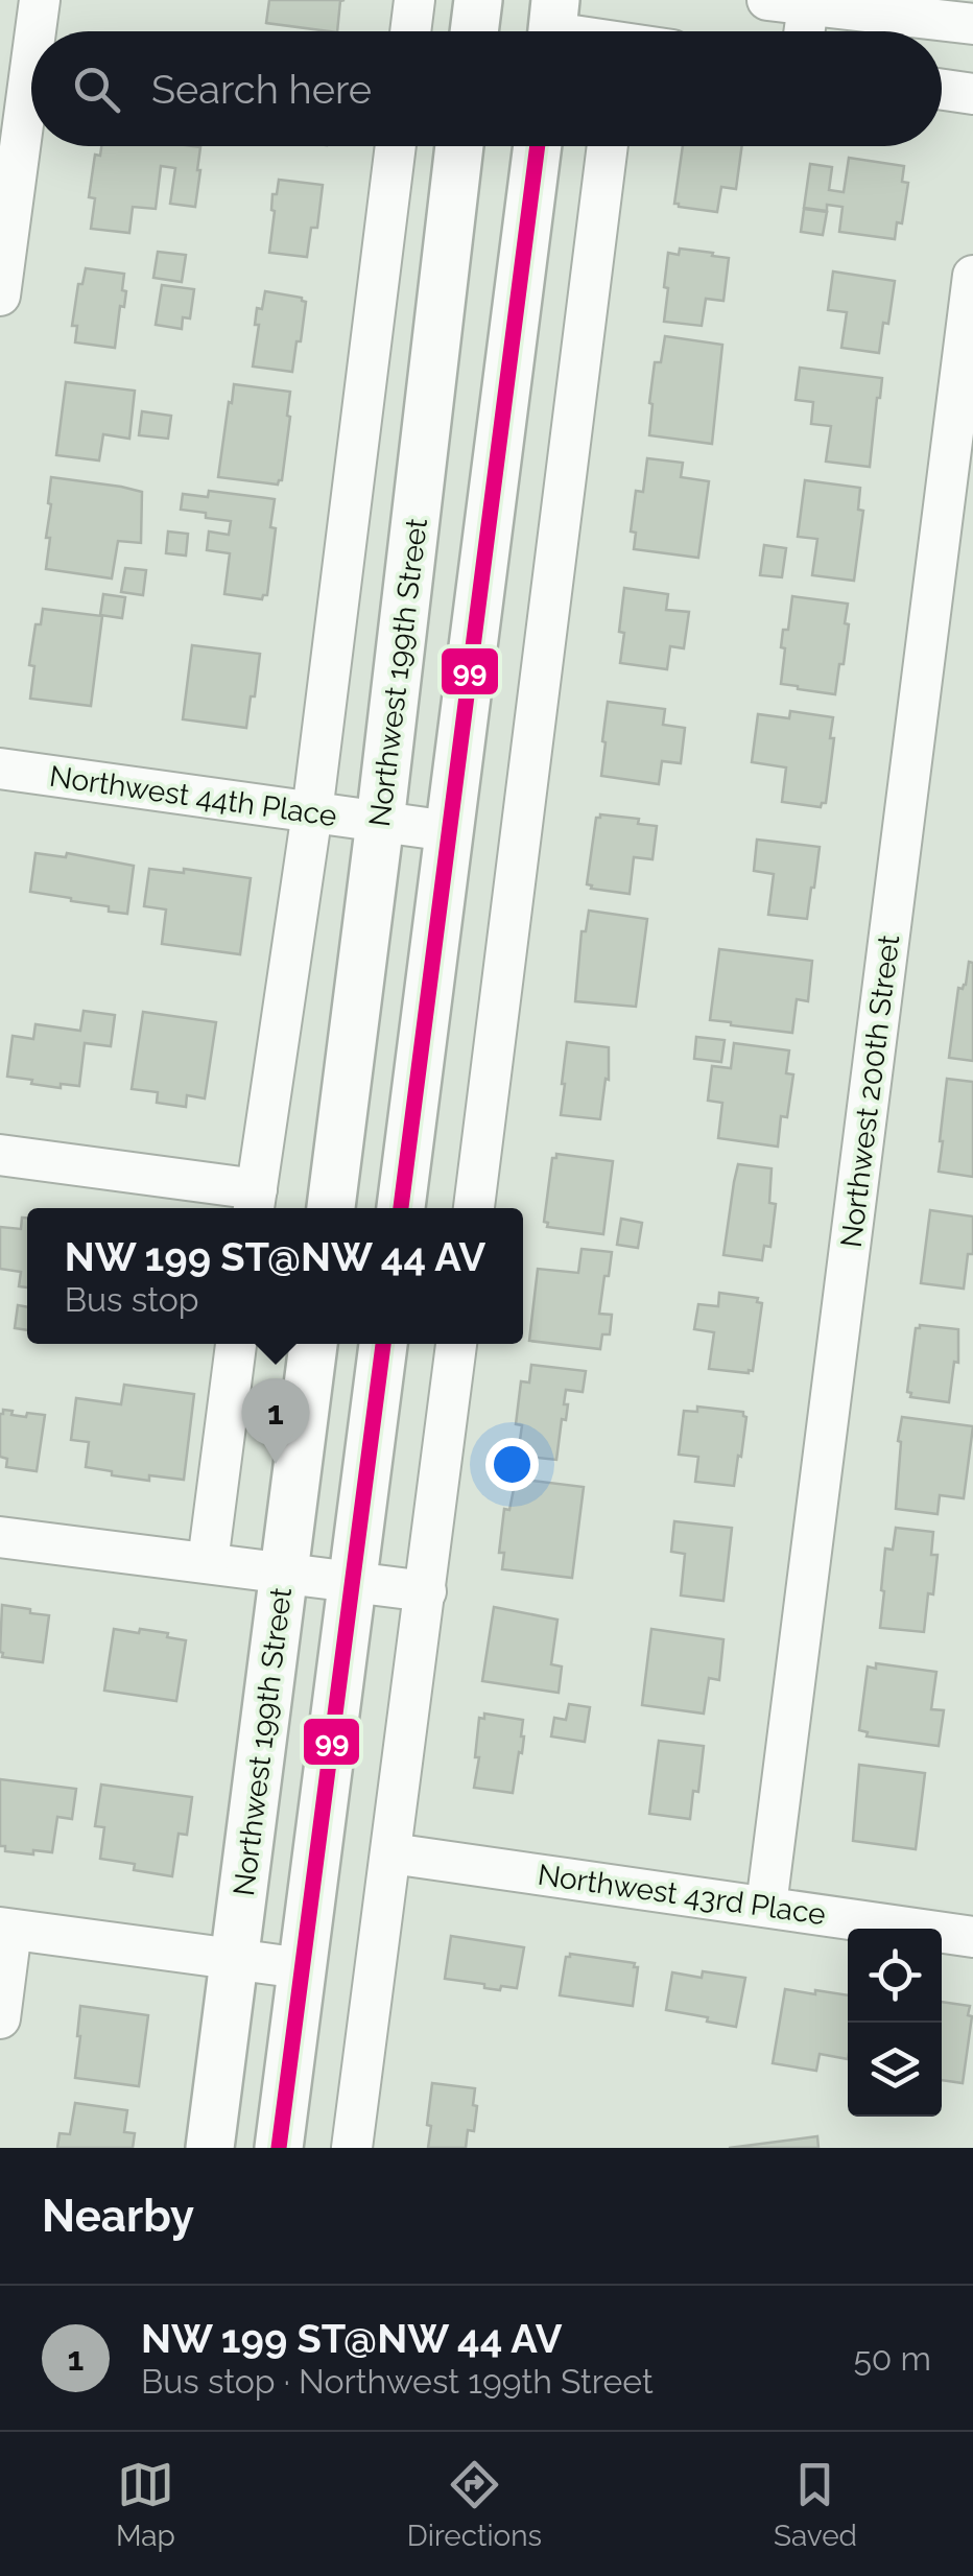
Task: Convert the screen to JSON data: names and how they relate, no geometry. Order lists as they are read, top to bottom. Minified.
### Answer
{"streets":{"main road":["Northwest 199th Street"],"street":["Northwest 44th Place","Northwest 200th Street","Northwest 43rd Place"]},"crossings":[["Northwest 199th Street","Northwest 44th Place"],["Northwest 200th Street","Northwest 43rd Place"]],"lines":["transit line 99"],"page":{"search":"Search here","popup":["NW 199 ST@NW 44 AV","Bus stop"],"pins":"1","heading":"Nearby","list":[{"mark":"1","name":"NW 199 ST@NW 44 AV","note":"Bus stop · Northwest 199th Street","value":"50 m"}],"nav":["Map","Directions","Saved"]}}
